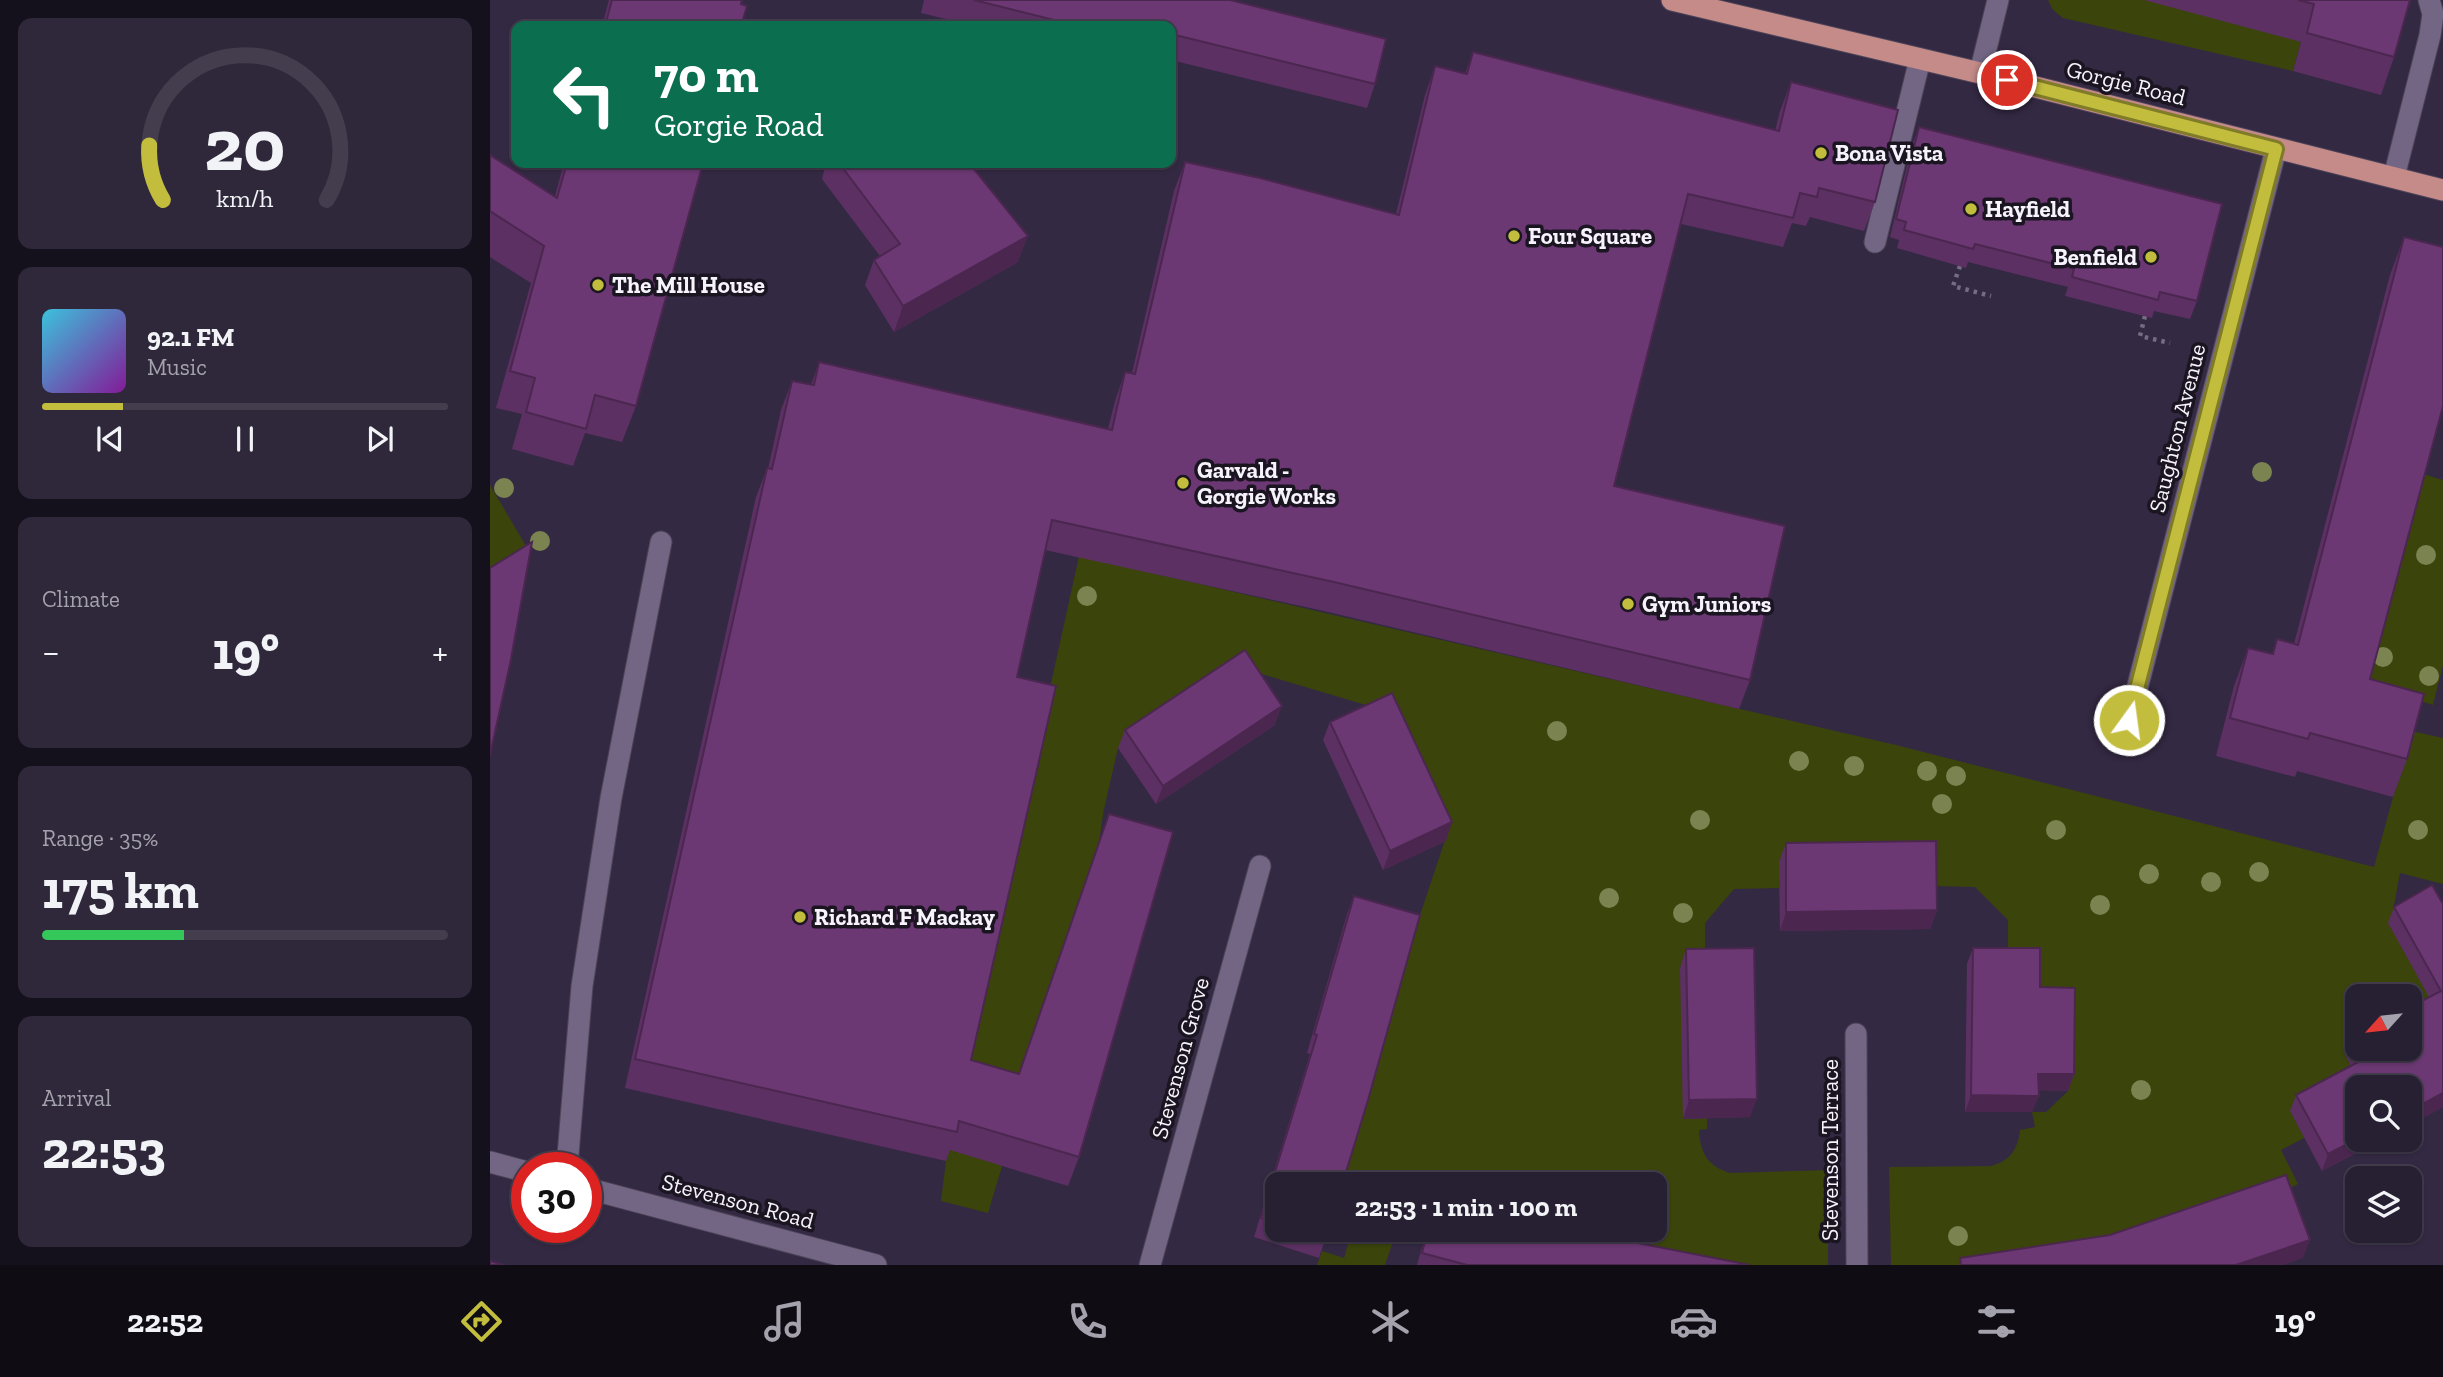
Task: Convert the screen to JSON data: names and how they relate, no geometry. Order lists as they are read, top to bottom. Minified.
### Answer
{"streets":{"main road":["Gorgie Road"],"street":["Saughton Avenue","Stevenson Grove","Stevenson Terrace","Stevenson Road"]},"crossings":[["Gorgie Road","Saughton Avenue"]],"places":["Bona Vista","Hayfield","Four Square","Benfield","The Mill House","Garvald - Gorgie Works","Gym Juniors","Richard F Mackay"],"north":"bottom left","page":{"turn":["70 m","Gorgie Road"],"song":["92.1 FM","Music"],"tile":["Climate",["Range · 35%","175 km"],["Arrival","22:53"]],"heat":["−","19°","+"],"limit":"30","trip":"22:53 · 1 min · 100 m","tabs":["22:52","19°"],"gauge":["20","km/h"]}}
